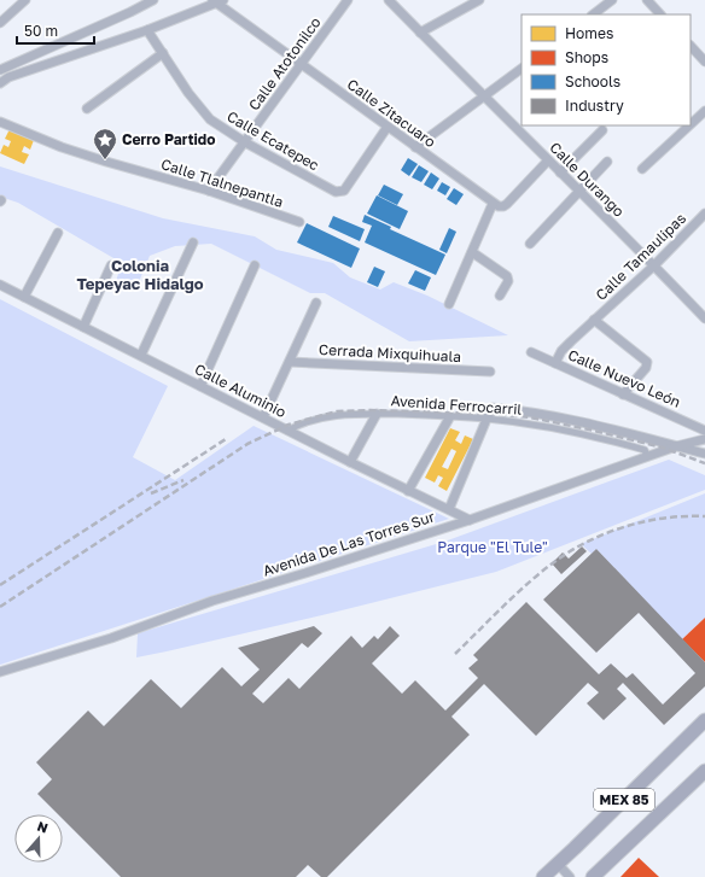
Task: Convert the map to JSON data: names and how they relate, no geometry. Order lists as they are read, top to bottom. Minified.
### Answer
{"streets":{"main road":["MEX 85"],"street":["Calle Atotonilco","Calle Zitacuaro","Calle Ecatepec","Calle Durango","Calle Tlalnepantla","Calle Tamaulipas","Cerrada Mixquihuala","Calle Nuevo León","Calle Aluminio","Avenida Ferrocarril","Avenida De Las Torres Sur"]},"crossings":[["Calle Atotonilco","Calle Zitacuaro"],["Calle Atotonilco","Calle Ecatepec"],["Calle Atotonilco","Calle Tlalnepantla"],["Calle Zitacuaro","Calle Ecatepec"],["Calle Durango","Calle Tamaulipas"],["Calle Tamaulipas","Calle Nuevo León"],["Calle Aluminio","Avenida Ferrocarril"],["Calle Aluminio","Avenida De Las Torres Sur"],["Avenida Ferrocarril","Avenida De Las Torres Sur"]],"districts":["Colonia Tepeyac Hidalgo"],"parks":["Parque \"El Tule\""],"places":{"place":["Cerro Partido"]},"legend":["Homes","Shops","Schools","Industry"],"scale_bar":"50 m","north":"top"}
